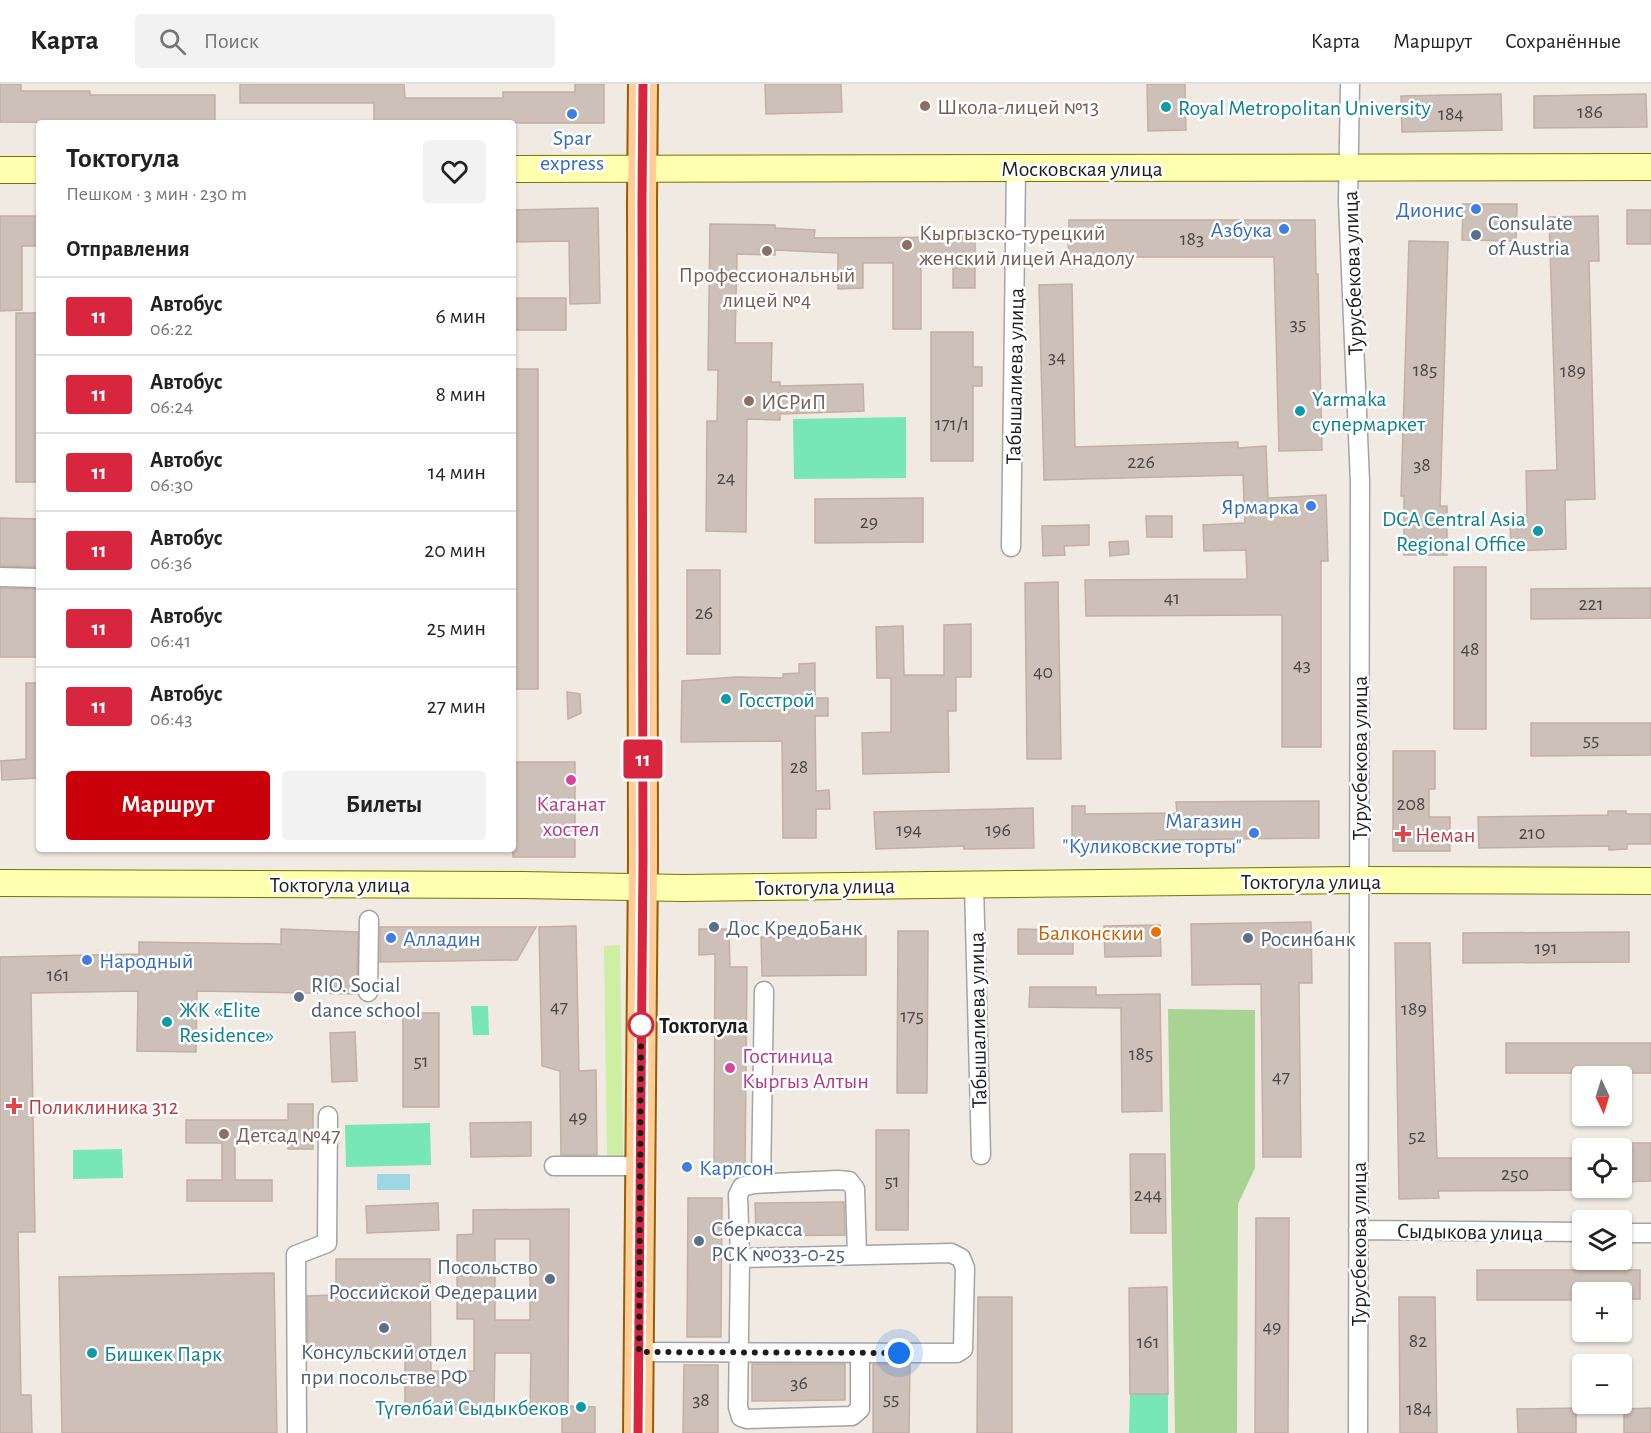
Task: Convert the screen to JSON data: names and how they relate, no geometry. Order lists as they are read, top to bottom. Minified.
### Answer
{"streets":{"main road":["Московская улица","Токтогула улица"],"street":["Турусбекова улица","Табышалиева улица","Сыдыкова улица"]},"crossings":[["Московская улица","Турусбекова улица"],["Московская улица","Табышалиева улица"],["Турусбекова улица","Токтогула улица"],["Турусбекова улица","Сыдыкова улица"],["Табышалиева улица","Токтогула улица"]],"places":{"other":["Школа-лицей №13","Royal Metropolitan University","Spar express","Дионис","Азбука","Consulate of Austria","Кыргызско-турецкий женский лицей Анадолу","Профессиональный лицей №4","ИСРиП","Yarmaka супермаркет","Ярмарка","DCA Central Asia Regional Office","Госстрой","Каганат хостел","Магазин \"Куликовские торты\"","Дос КредоБанк","Балконскии","Алладин","Росинбанк","Народный","RIO. Social dance school","ЖК «Elite Residence»","Токтогула","Гостиница Кыргыз Алтын","Детсад №47","Карлсон","Сберкасса РСК №033-0-25","Посольство Российской Федерации","Консульский отдел при посольстве РФ","Бишкек Парк","Түгөлбай Сыдыкбеков"],"health":["Неман","Поликлиника 312"]},"lines":["bus line 11"],"house_numbers":["186","184","183","35","34","185","189","171/1","226","38","24","29","41","221","26","48","43","40","55","28","208","194","196","210","191","161","47","189","175","185","51","47","49","52","250","51","244","49","82","161","36","55","38","184"],"north":"bottom","page":{"header":"Карта","search":"Поиск","nav":["Карта","Маршрут","Сохранённые"],"on_map":"11","heading":[["Токтогула","Пешком · 3 мин · 230 m"],"Отправления"],"list":[{"mark":"11","name":"Автобус","note":"06:22","value":"6 мин"},{"mark":"11","name":"Автобус","note":"06:24","value":"8 мин"},{"mark":"11","name":"Автобус","note":"06:30","value":"14 мин"},{"mark":"11","name":"Автобус","note":"06:36","value":"20 мин"},{"mark":"11","name":"Автобус","note":"06:41","value":"25 мин"},{"mark":"11","name":"Автобус","note":"06:43","value":"27 мин"}],"buttons":["Маршрут","Билеты"],"map_buttons":["+","−"]}}
